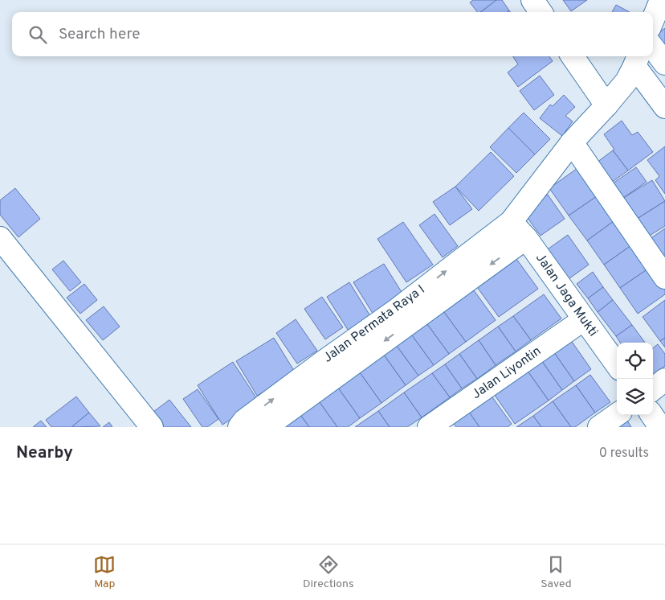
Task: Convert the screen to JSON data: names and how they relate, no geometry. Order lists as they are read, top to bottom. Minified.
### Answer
{"streets":{"street":["Jalan Jaga Mukti","Jalan Permata Raya I","Jalan Liyontin"]},"crossings":[["Jalan Jaga Mukti","Jalan Permata Raya I"],["Jalan Jaga Mukti","Jalan Liyontin"]],"page":{"search":"Search here","heading":["Nearby","0 results"],"nav":["Map","Directions","Saved"]}}
